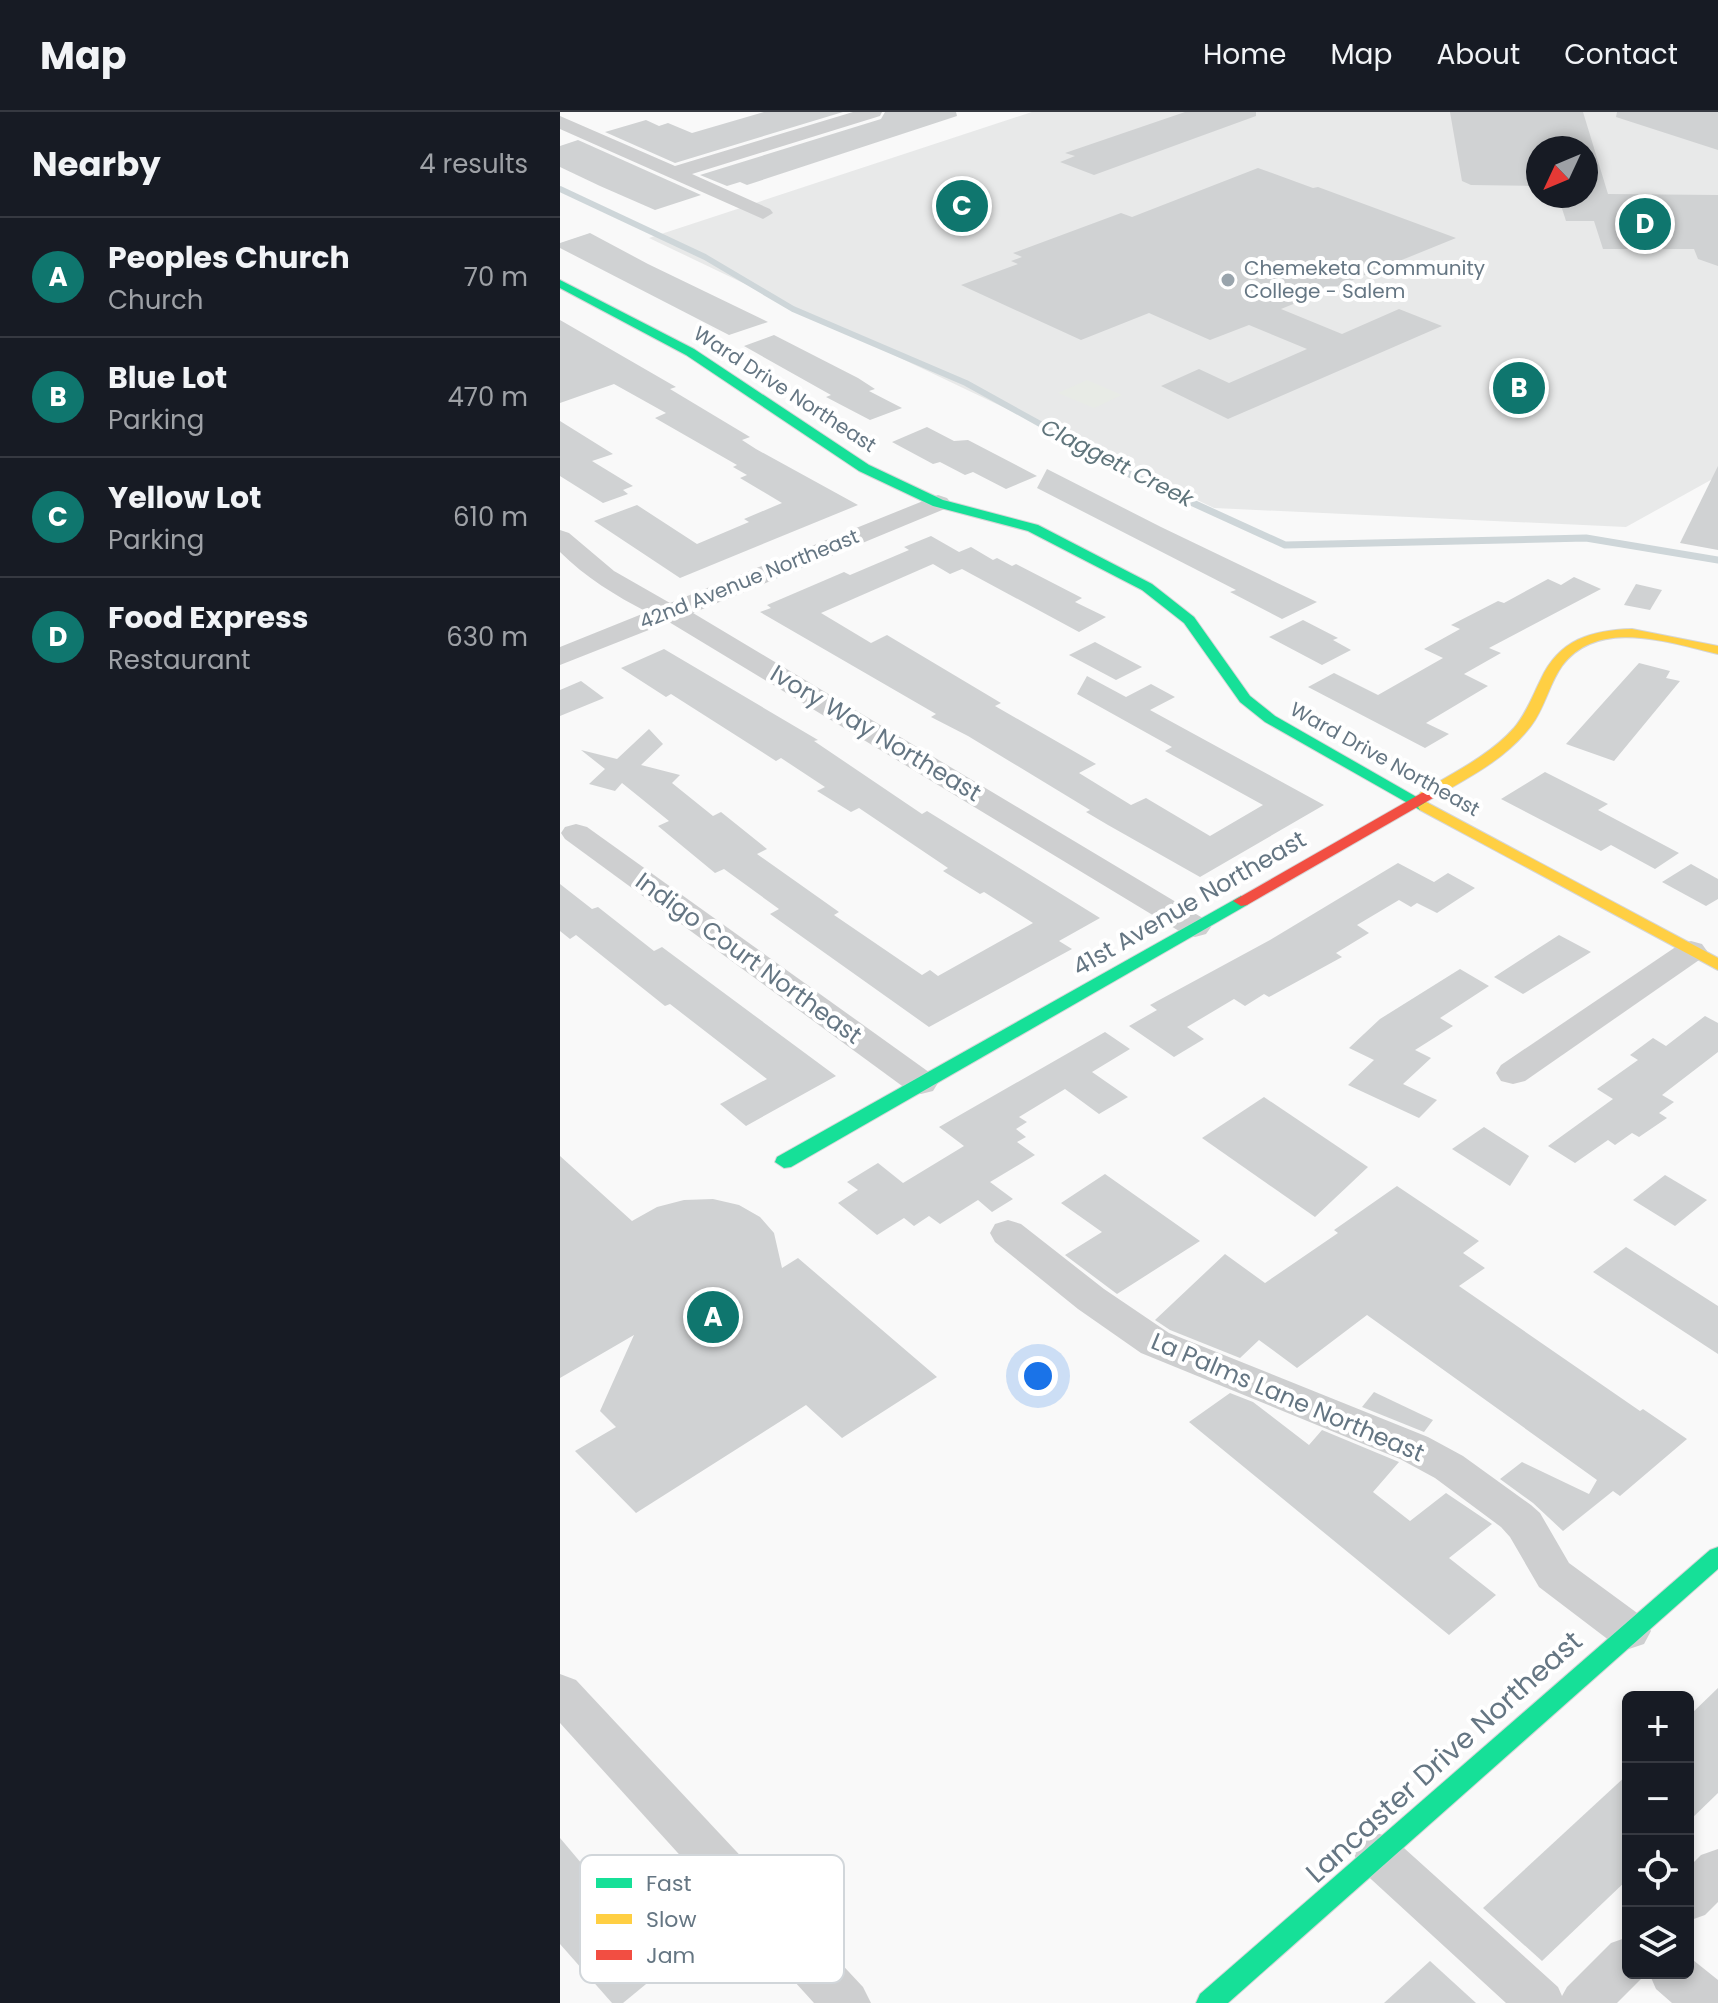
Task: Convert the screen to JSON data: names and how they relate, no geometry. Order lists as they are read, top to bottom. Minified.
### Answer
{"streets":{"street":["Ward Drive Northeast","42nd Avenue Northeast","Ivory Way Northeast","41st Avenue Northeast","Indigo Court Northeast","La Palms Lane Northeast","Lancaster Drive Northeast"]},"crossings":[["Ward Drive Northeast","42nd Avenue Northeast"],["Ward Drive Northeast","41st Avenue Northeast"],["42nd Avenue Northeast","Ivory Way Northeast"],["Ivory Way Northeast","41st Avenue Northeast"],["41st Avenue Northeast","Indigo Court Northeast"],["La Palms Lane Northeast","Lancaster Drive Northeast"]],"water":["Claggett Creek"],"places":["Chemeketa Community College - Salem"],"legend":["Fast","Slow","Jam"],"north":"bottom left","page":{"header":"Map","nav":["Home","Map","About","Contact"],"heading":["Nearby","4 results"],"pins":["C","D","B","A"],"list":[{"mark":"A","name":"Peoples Church","note":"Church","value":"70 m"},{"mark":"B","name":"Blue Lot","note":"Parking","value":"470 m"},{"mark":"C","name":"Yellow Lot","note":"Parking","value":"610 m"},{"mark":"D","name":"Food Express","note":"Restaurant","value":"630 m"}],"map_buttons":["+","−"]}}
